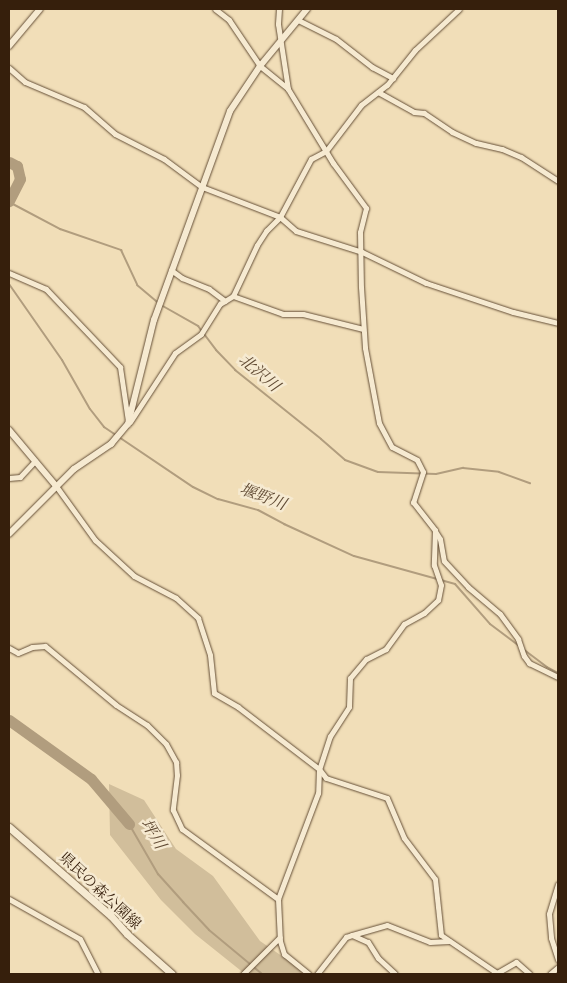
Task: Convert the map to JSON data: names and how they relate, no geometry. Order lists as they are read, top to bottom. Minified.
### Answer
{"streets":{"main road":["県民の森公園線"]},"water":["北沢川","堰野川","坪川"]}
